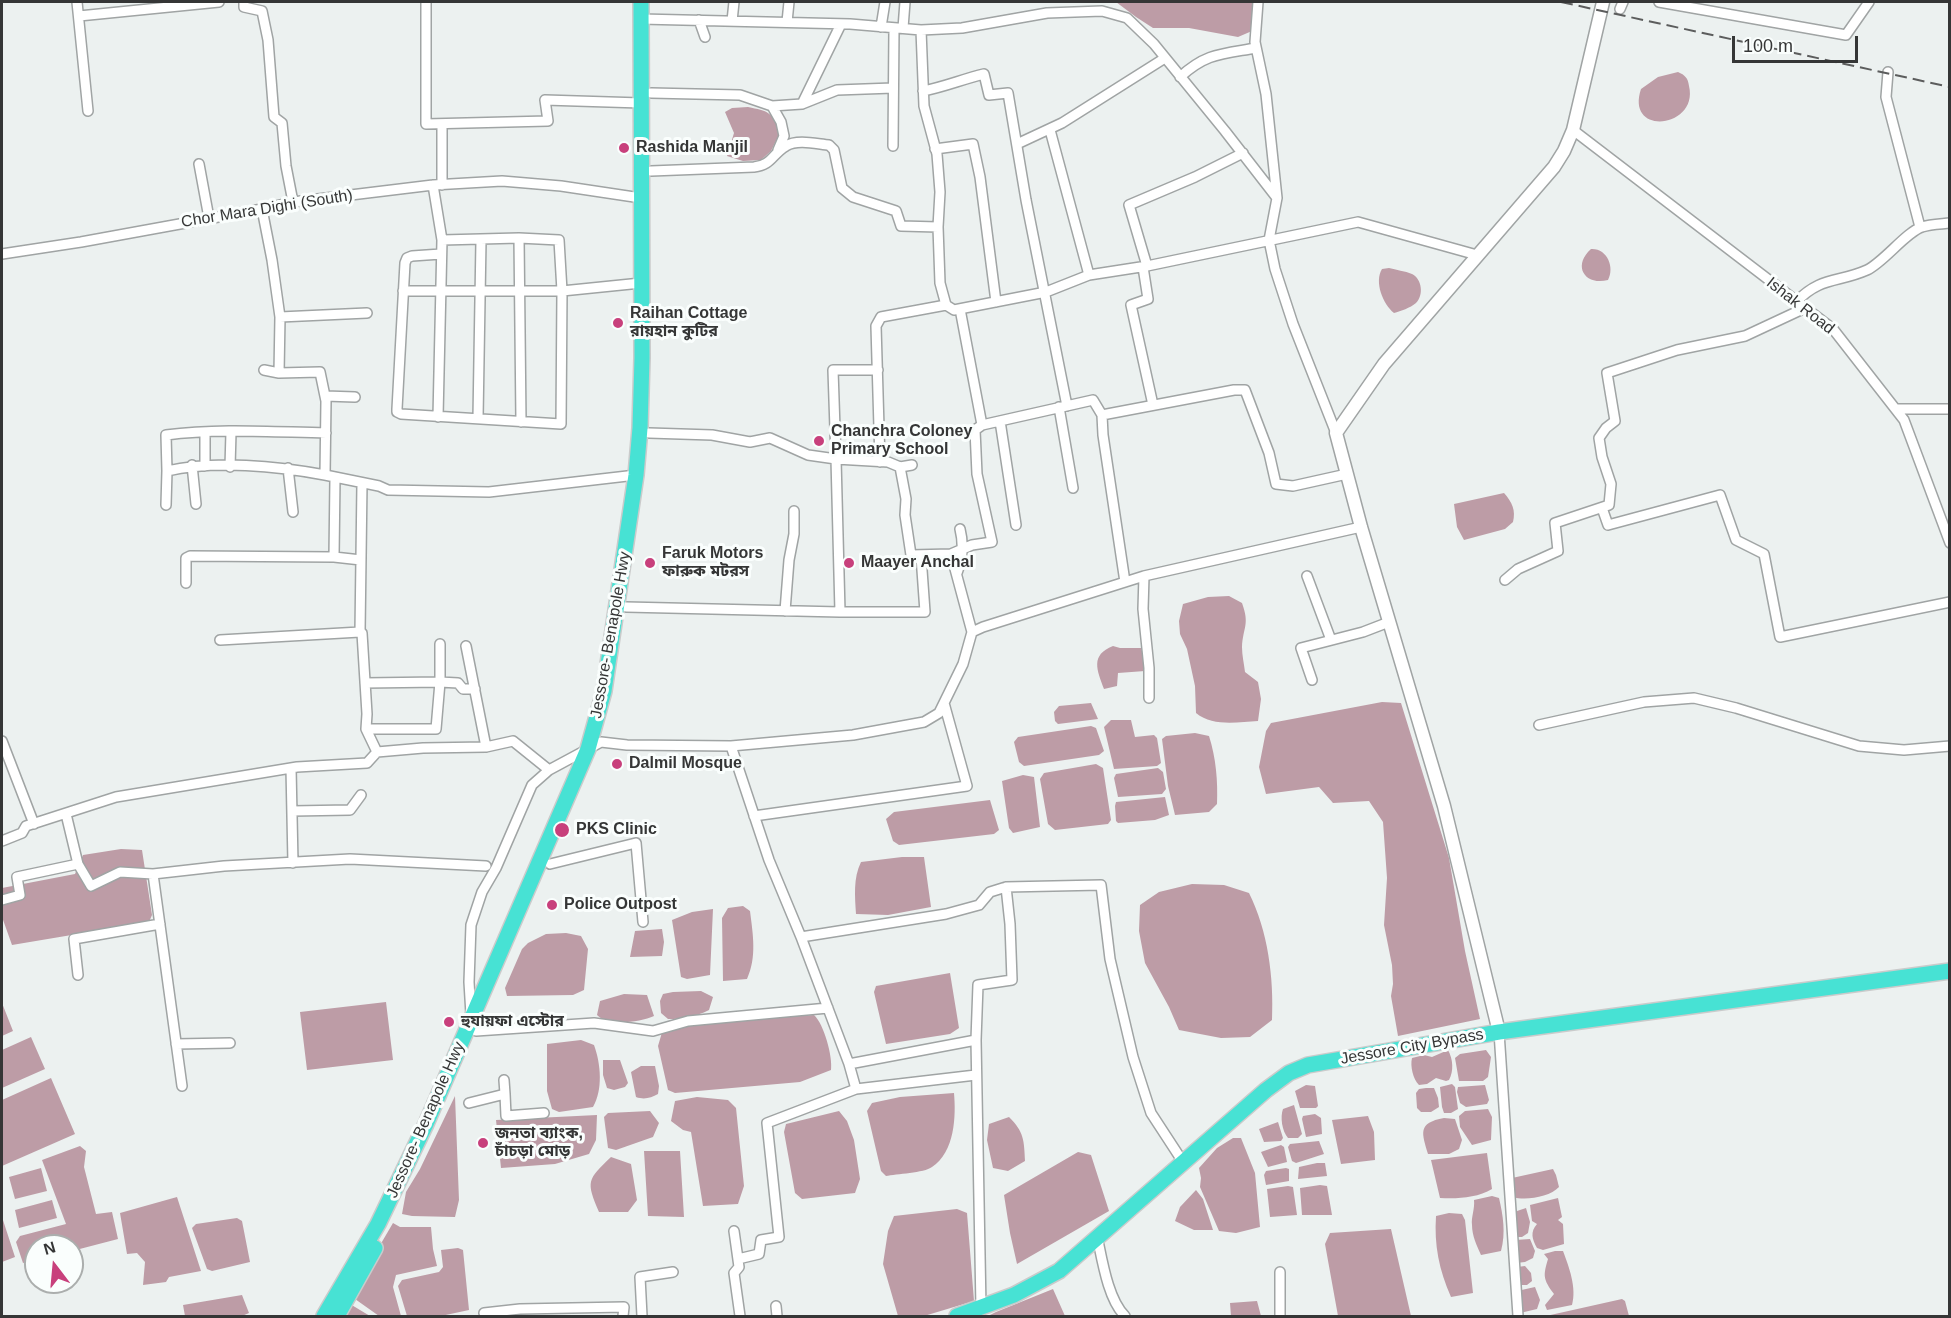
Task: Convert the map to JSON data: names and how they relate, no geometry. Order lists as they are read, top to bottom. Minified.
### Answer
{"streets":{"highway":["Jessore- Benapole Hwy","Jessore City Bypass"],"street":["Chor Mara Dighi (South)","Ishak Road"]},"crossings":[["Chor Mara Dighi (South)","Jessore- Benapole Hwy"]],"places":["Rashida Manjil","Raihan Cottage রায়হান কুটির","Chanchra Coloney Primary School","Faruk Motors ফারুক মটরস","Maayer Anchal","Dalmil Mosque","PKS Clinic","Police Outpost","হুযায়ফা এস্টোর","জনতা ব্যাংক, চাঁচড়া মোড়"],"scale_bar":"100 m","north":"top"}
